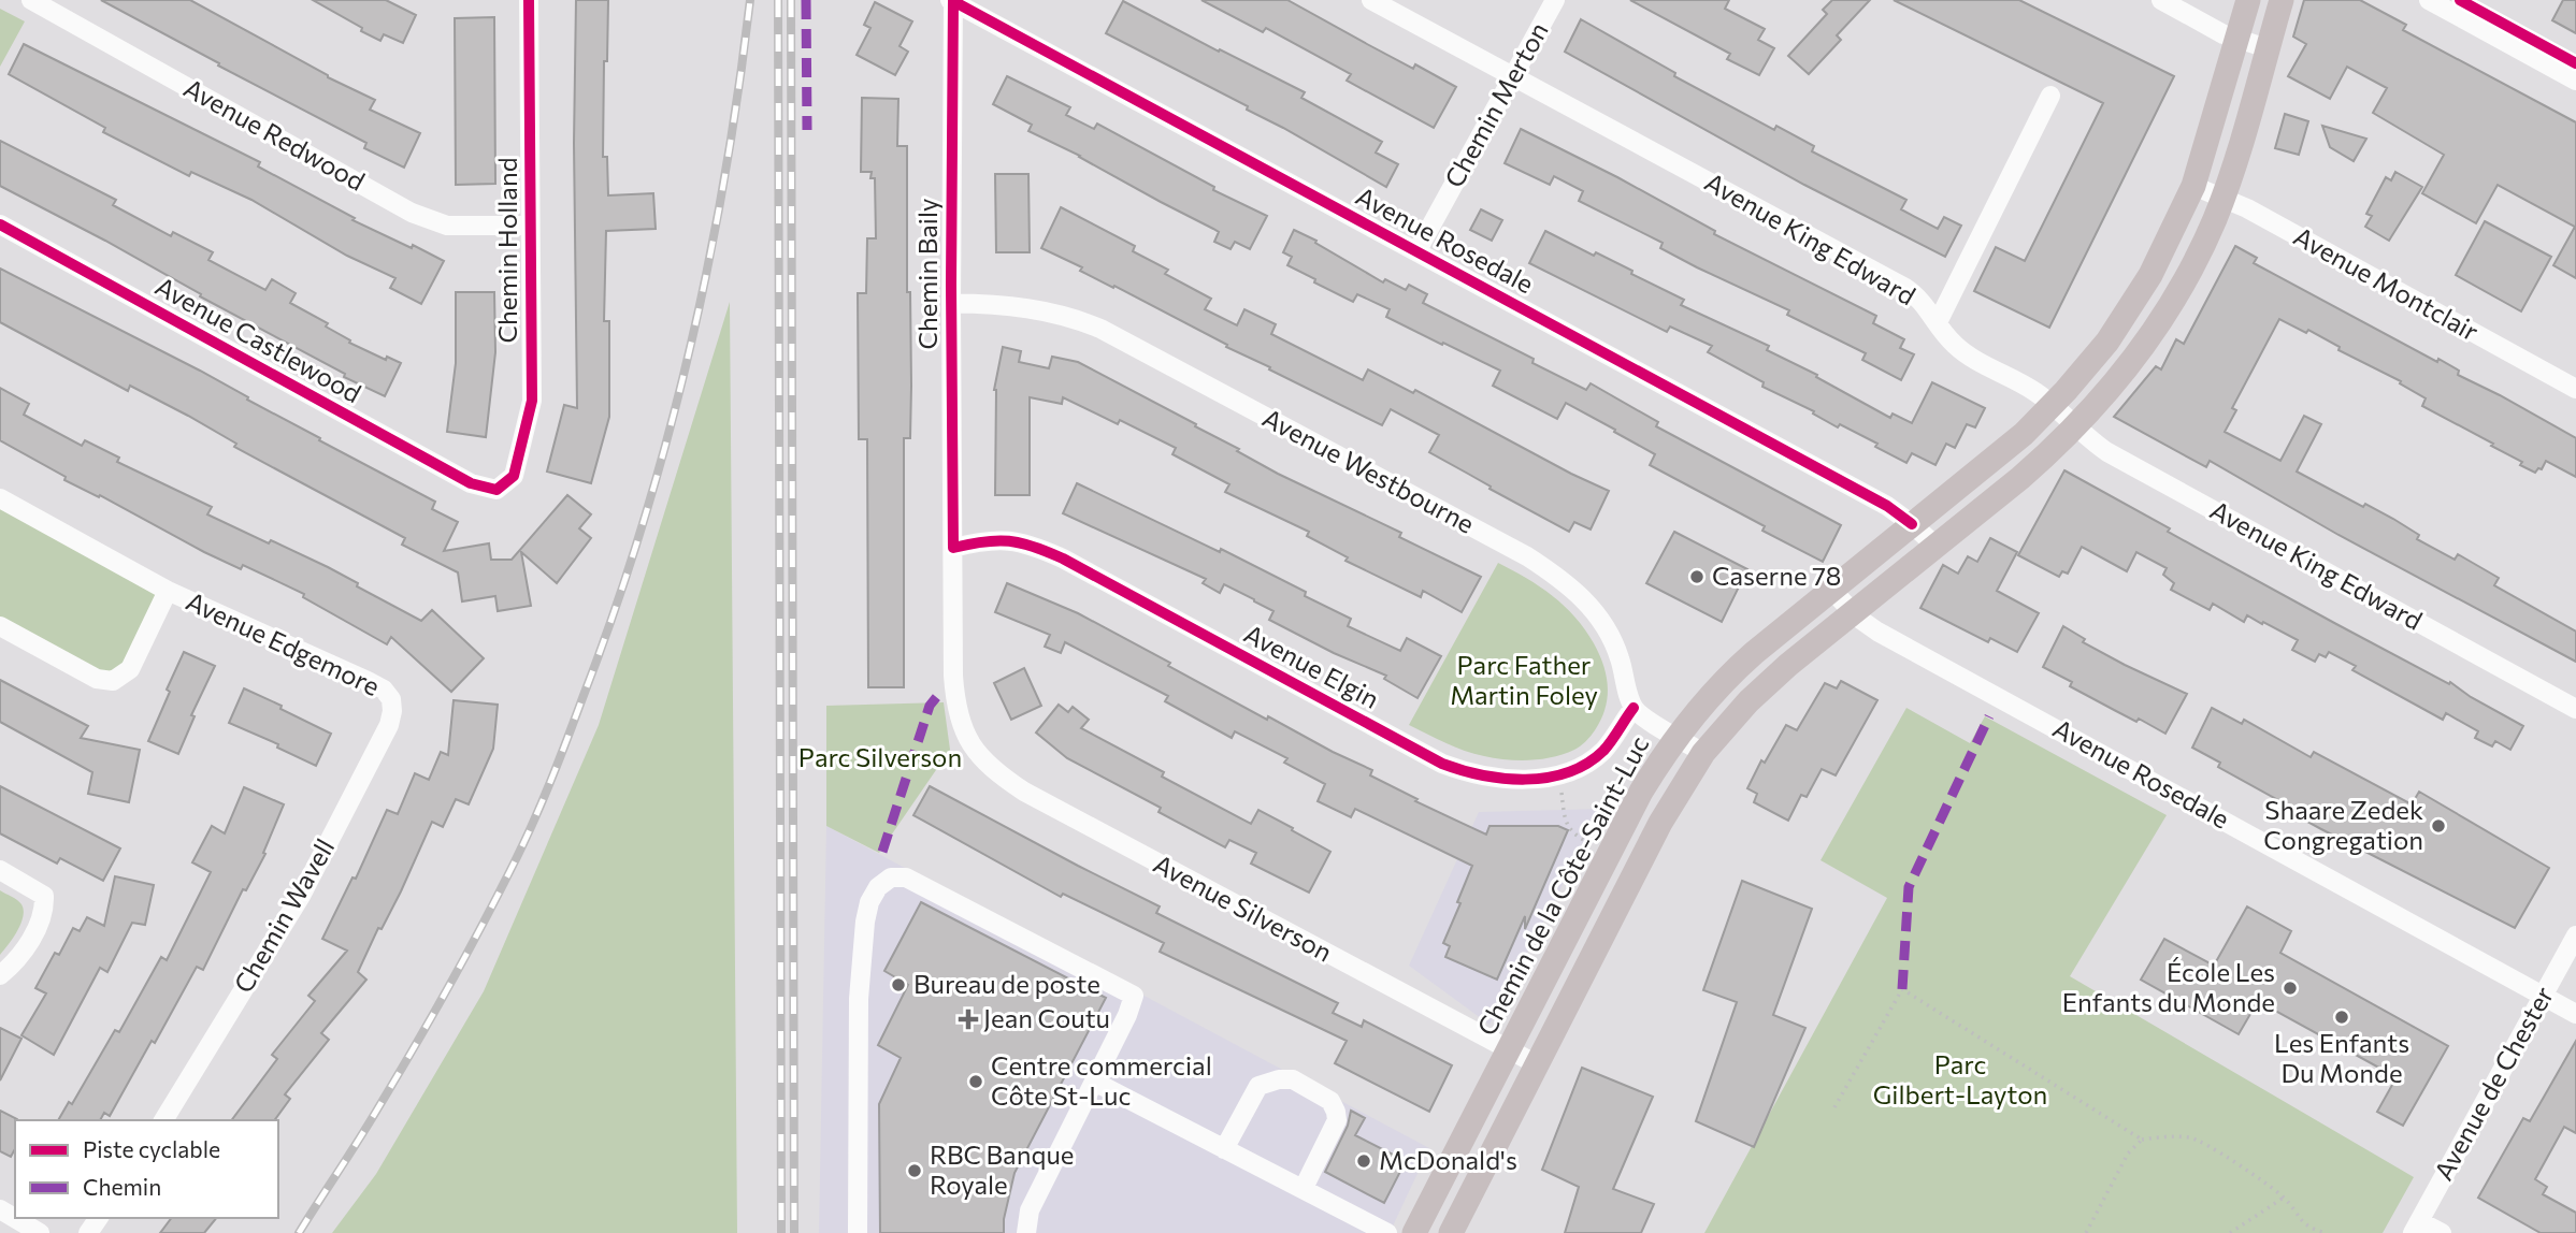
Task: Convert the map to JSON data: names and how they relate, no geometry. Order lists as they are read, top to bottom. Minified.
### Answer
{"streets":{"main road":["Chemin de la Côte-Saint-Luc"],"street":["Chemin Merton","Avenue Redwood","Avenue King Edward","Avenue Rosedale","Chemin Holland","Chemin Baily","Avenue Montclair","Avenue Castlewood","Avenue Westbourne","Avenue Edgemore","Avenue Elgin","Avenue Silverson","Chemin Wavell","Avenue de Chester"]},"crossings":[["Chemin Merton","Avenue King Edward"],["Chemin Merton","Avenue Rosedale"],["Avenue Redwood","Chemin Holland"],["Avenue King Edward","Chemin de la Côte-Saint-Luc"],["Avenue Rosedale","Chemin Baily"],["Avenue Rosedale","Chemin de la Côte-Saint-Luc"],["Avenue Rosedale","Avenue de Chester"],["Chemin Holland","Avenue Castlewood"],["Chemin Baily","Avenue Westbourne"],["Chemin Baily","Avenue Elgin"],["Chemin Baily","Avenue Silverson"],["Avenue Montclair","Chemin de la Côte-Saint-Luc"],["Avenue Westbourne","Avenue Elgin"],["Avenue Edgemore","Chemin Wavell"],["Chemin de la Côte-Saint-Luc","Avenue Silverson"]],"parks":["Parc Father Martin Foley","Parc Silverson","Parc Gilbert-Layton"],"places":{"other":["Caserne 78","Shaare Zedek Congregation","Bureau de poste","École Les Enfants du Monde","Les Enfants Du Monde","Centre commercial Côte St-Luc","McDonald's","RBC Banque Royale"],"health":["Jean Coutu"]},"legend":["Piste cyclable","Chemin"]}
